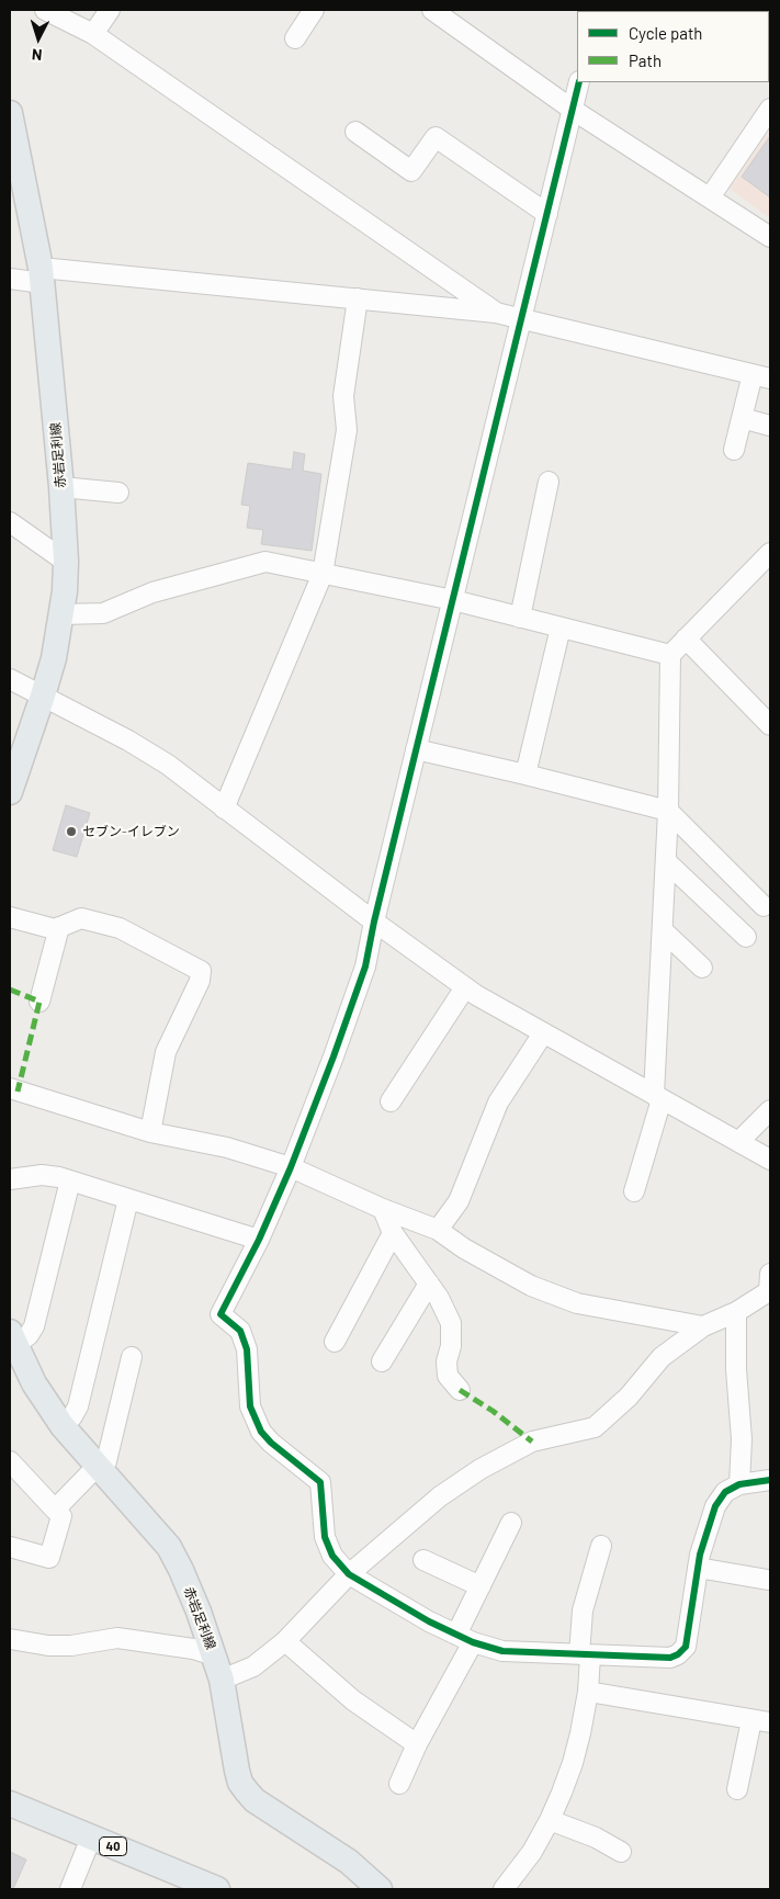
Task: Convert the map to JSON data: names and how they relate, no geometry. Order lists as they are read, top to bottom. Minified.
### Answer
{"streets":{"main road":["赤岩足利線","40"]},"places":["セブン-イレブン"],"legend":["Cycle path","Path"],"north":"bottom"}
